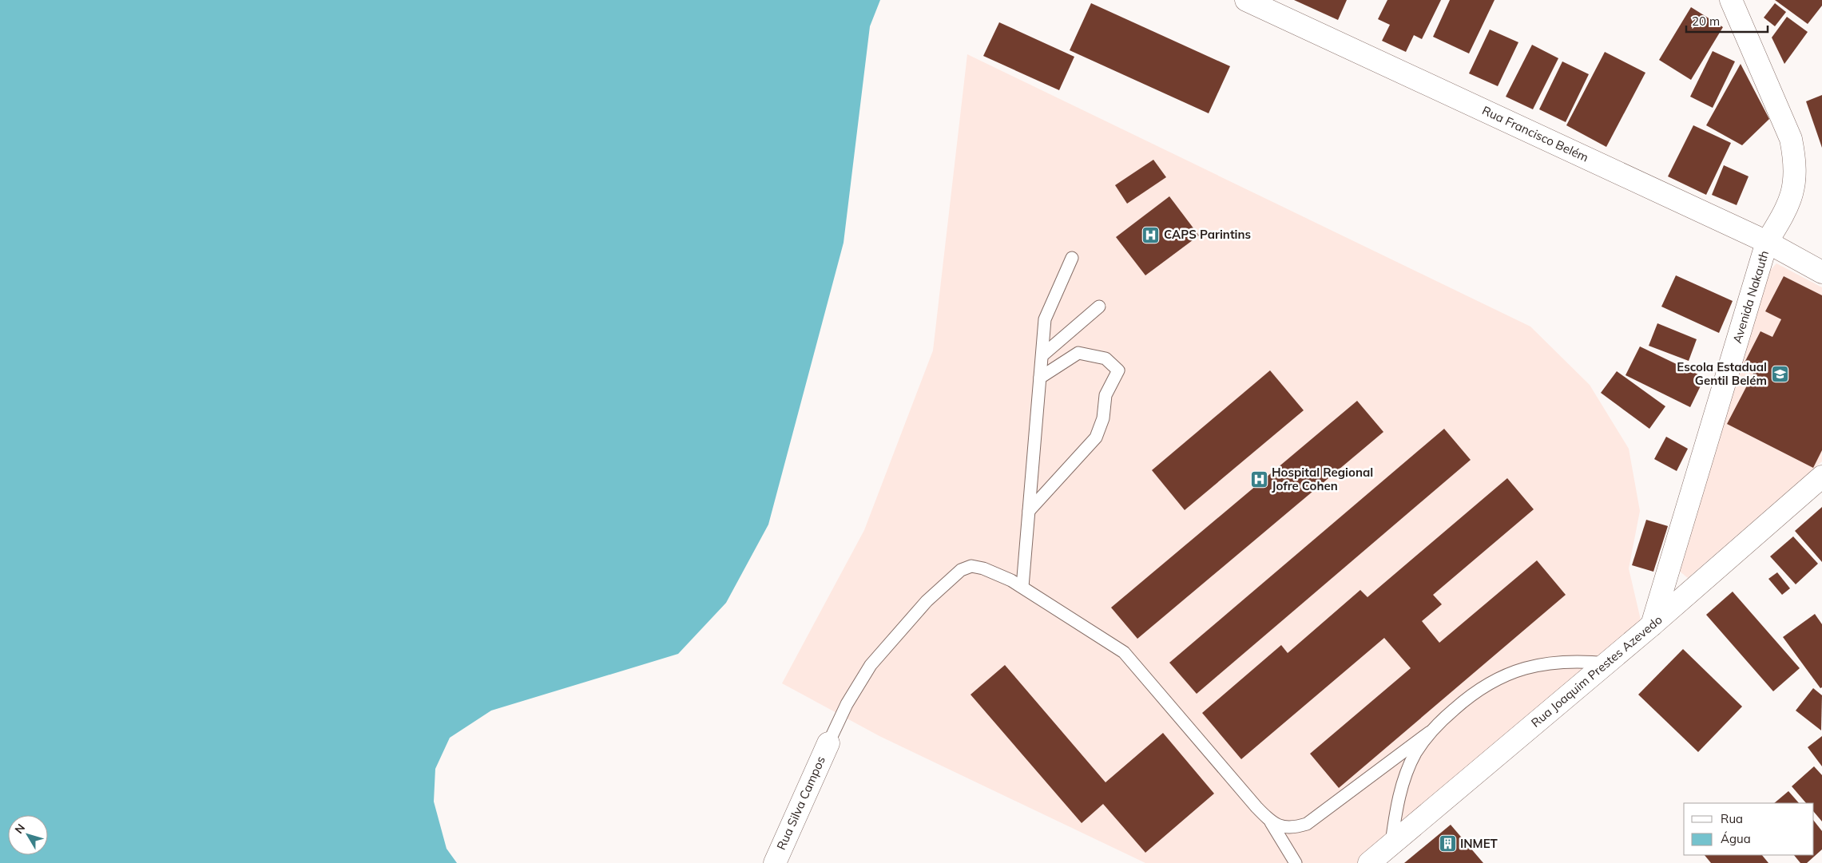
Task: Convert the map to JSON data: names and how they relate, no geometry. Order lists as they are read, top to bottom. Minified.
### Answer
{"streets":{"street":["Rua Francisco Belém","Avenida Nakauth","Rua Joaquim Prestes Azevedo","Rua Silva Campos"]},"crossings":[["Rua Francisco Belém","Avenida Nakauth"],["Avenida Nakauth","Rua Joaquim Prestes Azevedo"]],"places":{"hospital":["CAPS Parintins","Hospital Regional Jofre Cohen"],"school or university":["Escola Estadual Gentil Belém"],"building":["INMET"]},"legend":["Rua","Água"],"scale_bar":"20 m","north":"top left"}
